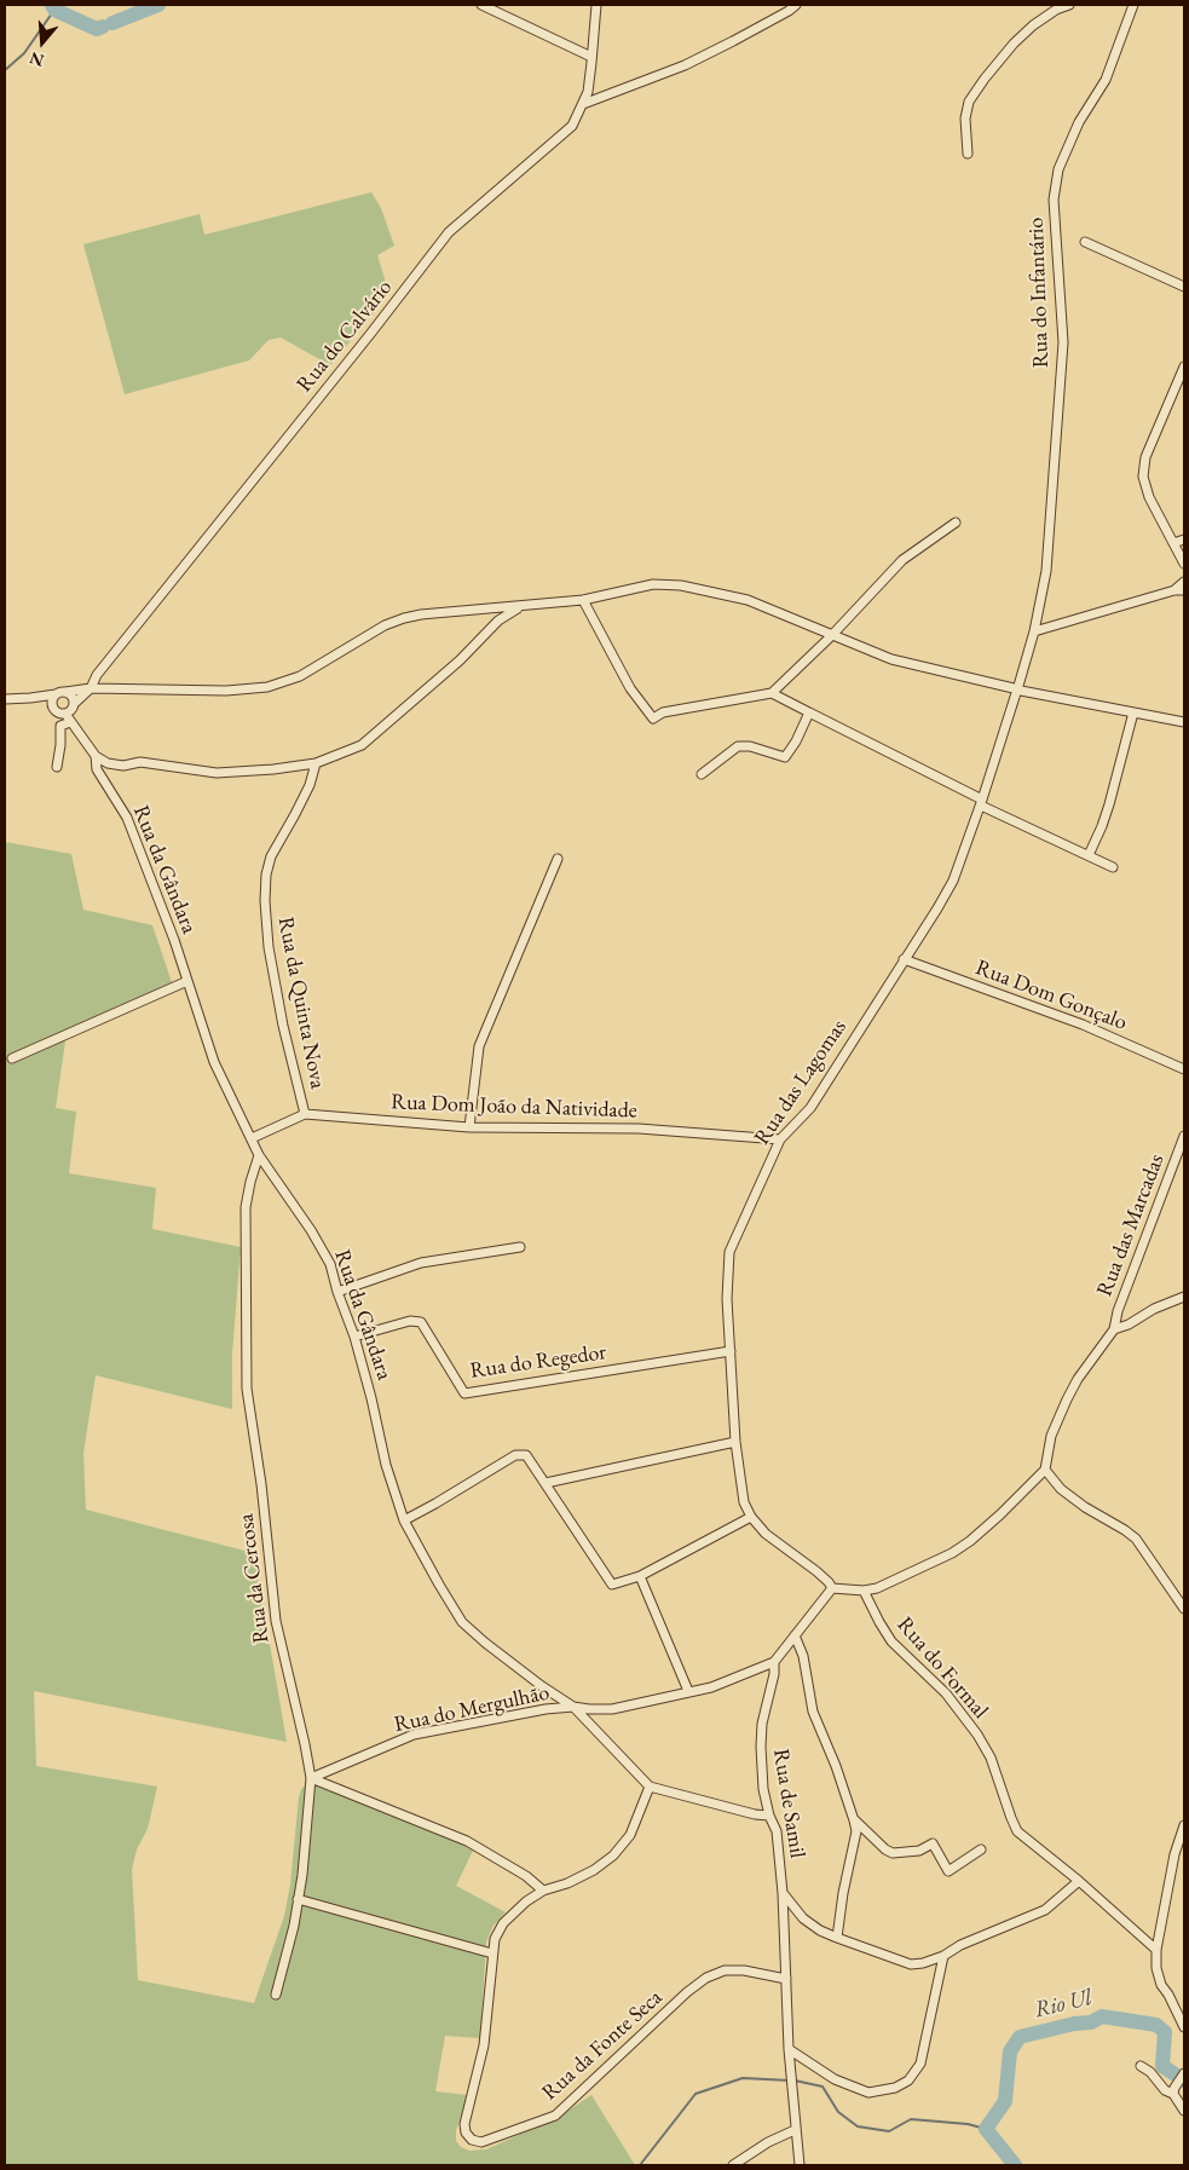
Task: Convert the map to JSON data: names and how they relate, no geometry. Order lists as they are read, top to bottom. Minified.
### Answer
{"streets":{"street":["Rua do Infantário","Rua do Calvário","Rua da Gândara","Rua Dom Gonçalo","Rua da Quinta Nova","Rua das Lagomas","Rua Dom João da Natividade","Rua das Marcadas","Rua do Regedor","Rua da Cercosa","Rua do Formal","Rua do Mergulhão","Rua de Samil","Rua da Fonte Seca"]},"crossings":[["Rua do Infantário","Rua das Lagomas"],["Rua do Calvário","Rua da Gândara"],["Rua da Gândara","Rua Dom João da Natividade"],["Rua da Gândara","Rua do Regedor"],["Rua da Gândara","Rua da Cercosa"],["Rua da Gândara","Rua do Mergulhão"],["Rua da Gândara","Rua de Samil"],["Rua Dom Gonçalo","Rua das Lagomas"],["Rua da Quinta Nova","Rua Dom João da Natividade"],["Rua das Lagomas","Rua Dom João da Natividade"],["Rua das Lagomas","Rua do Regedor"],["Rua das Lagomas","Rua de Samil"],["Rua da Cercosa","Rua do Mergulhão"],["Rua de Samil","Rua da Fonte Seca"]],"water":["Rio Ul"],"north":"bottom"}
